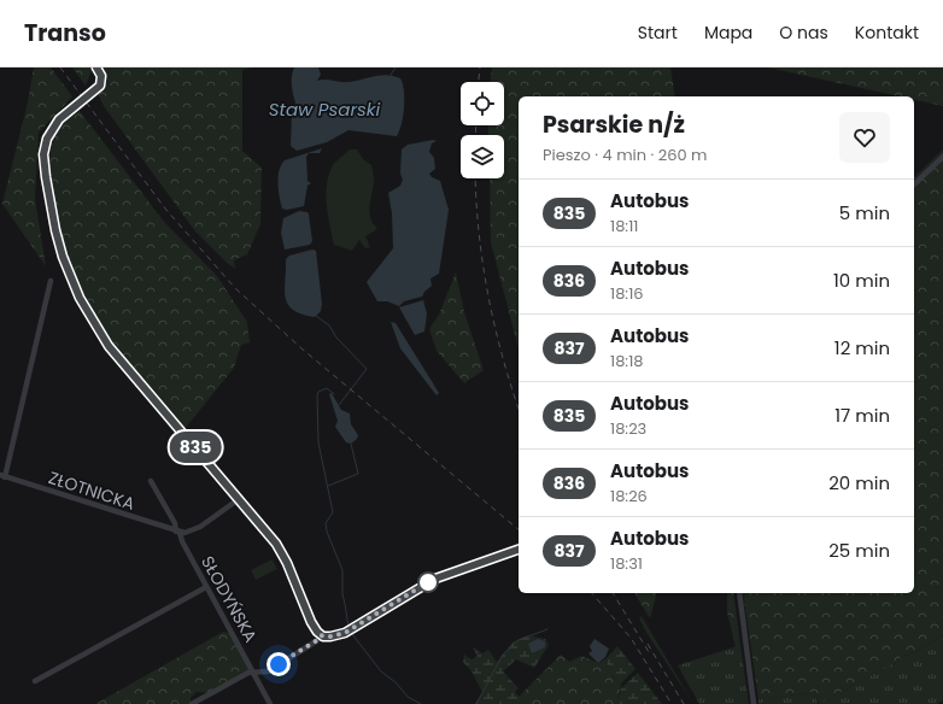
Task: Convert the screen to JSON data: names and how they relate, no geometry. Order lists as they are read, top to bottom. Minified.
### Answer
{"streets":{"street":["ZŁOTNICKA","SŁODYŃSKA"]},"crossings":[["ZŁOTNICKA","SŁODYŃSKA"]],"water":["Staw Psarski"],"lines":["bus line 835"],"page":{"header":"Transo","nav":["Start","Mapa","O nas","Kontakt"],"on_map":"835","heading":["Psarskie n/ż","Pieszo · 4 min · 260 m"],"list":[{"mark":"835","name":"Autobus","note":"18:11","value":"5 min"},{"mark":"836","name":"Autobus","note":"18:16","value":"10 min"},{"mark":"837","name":"Autobus","note":"18:18","value":"12 min"},{"mark":"835","name":"Autobus","note":"18:23","value":"17 min"},{"mark":"836","name":"Autobus","note":"18:26","value":"20 min"},{"mark":"837","name":"Autobus","note":"18:31","value":"25 min"}]}}
